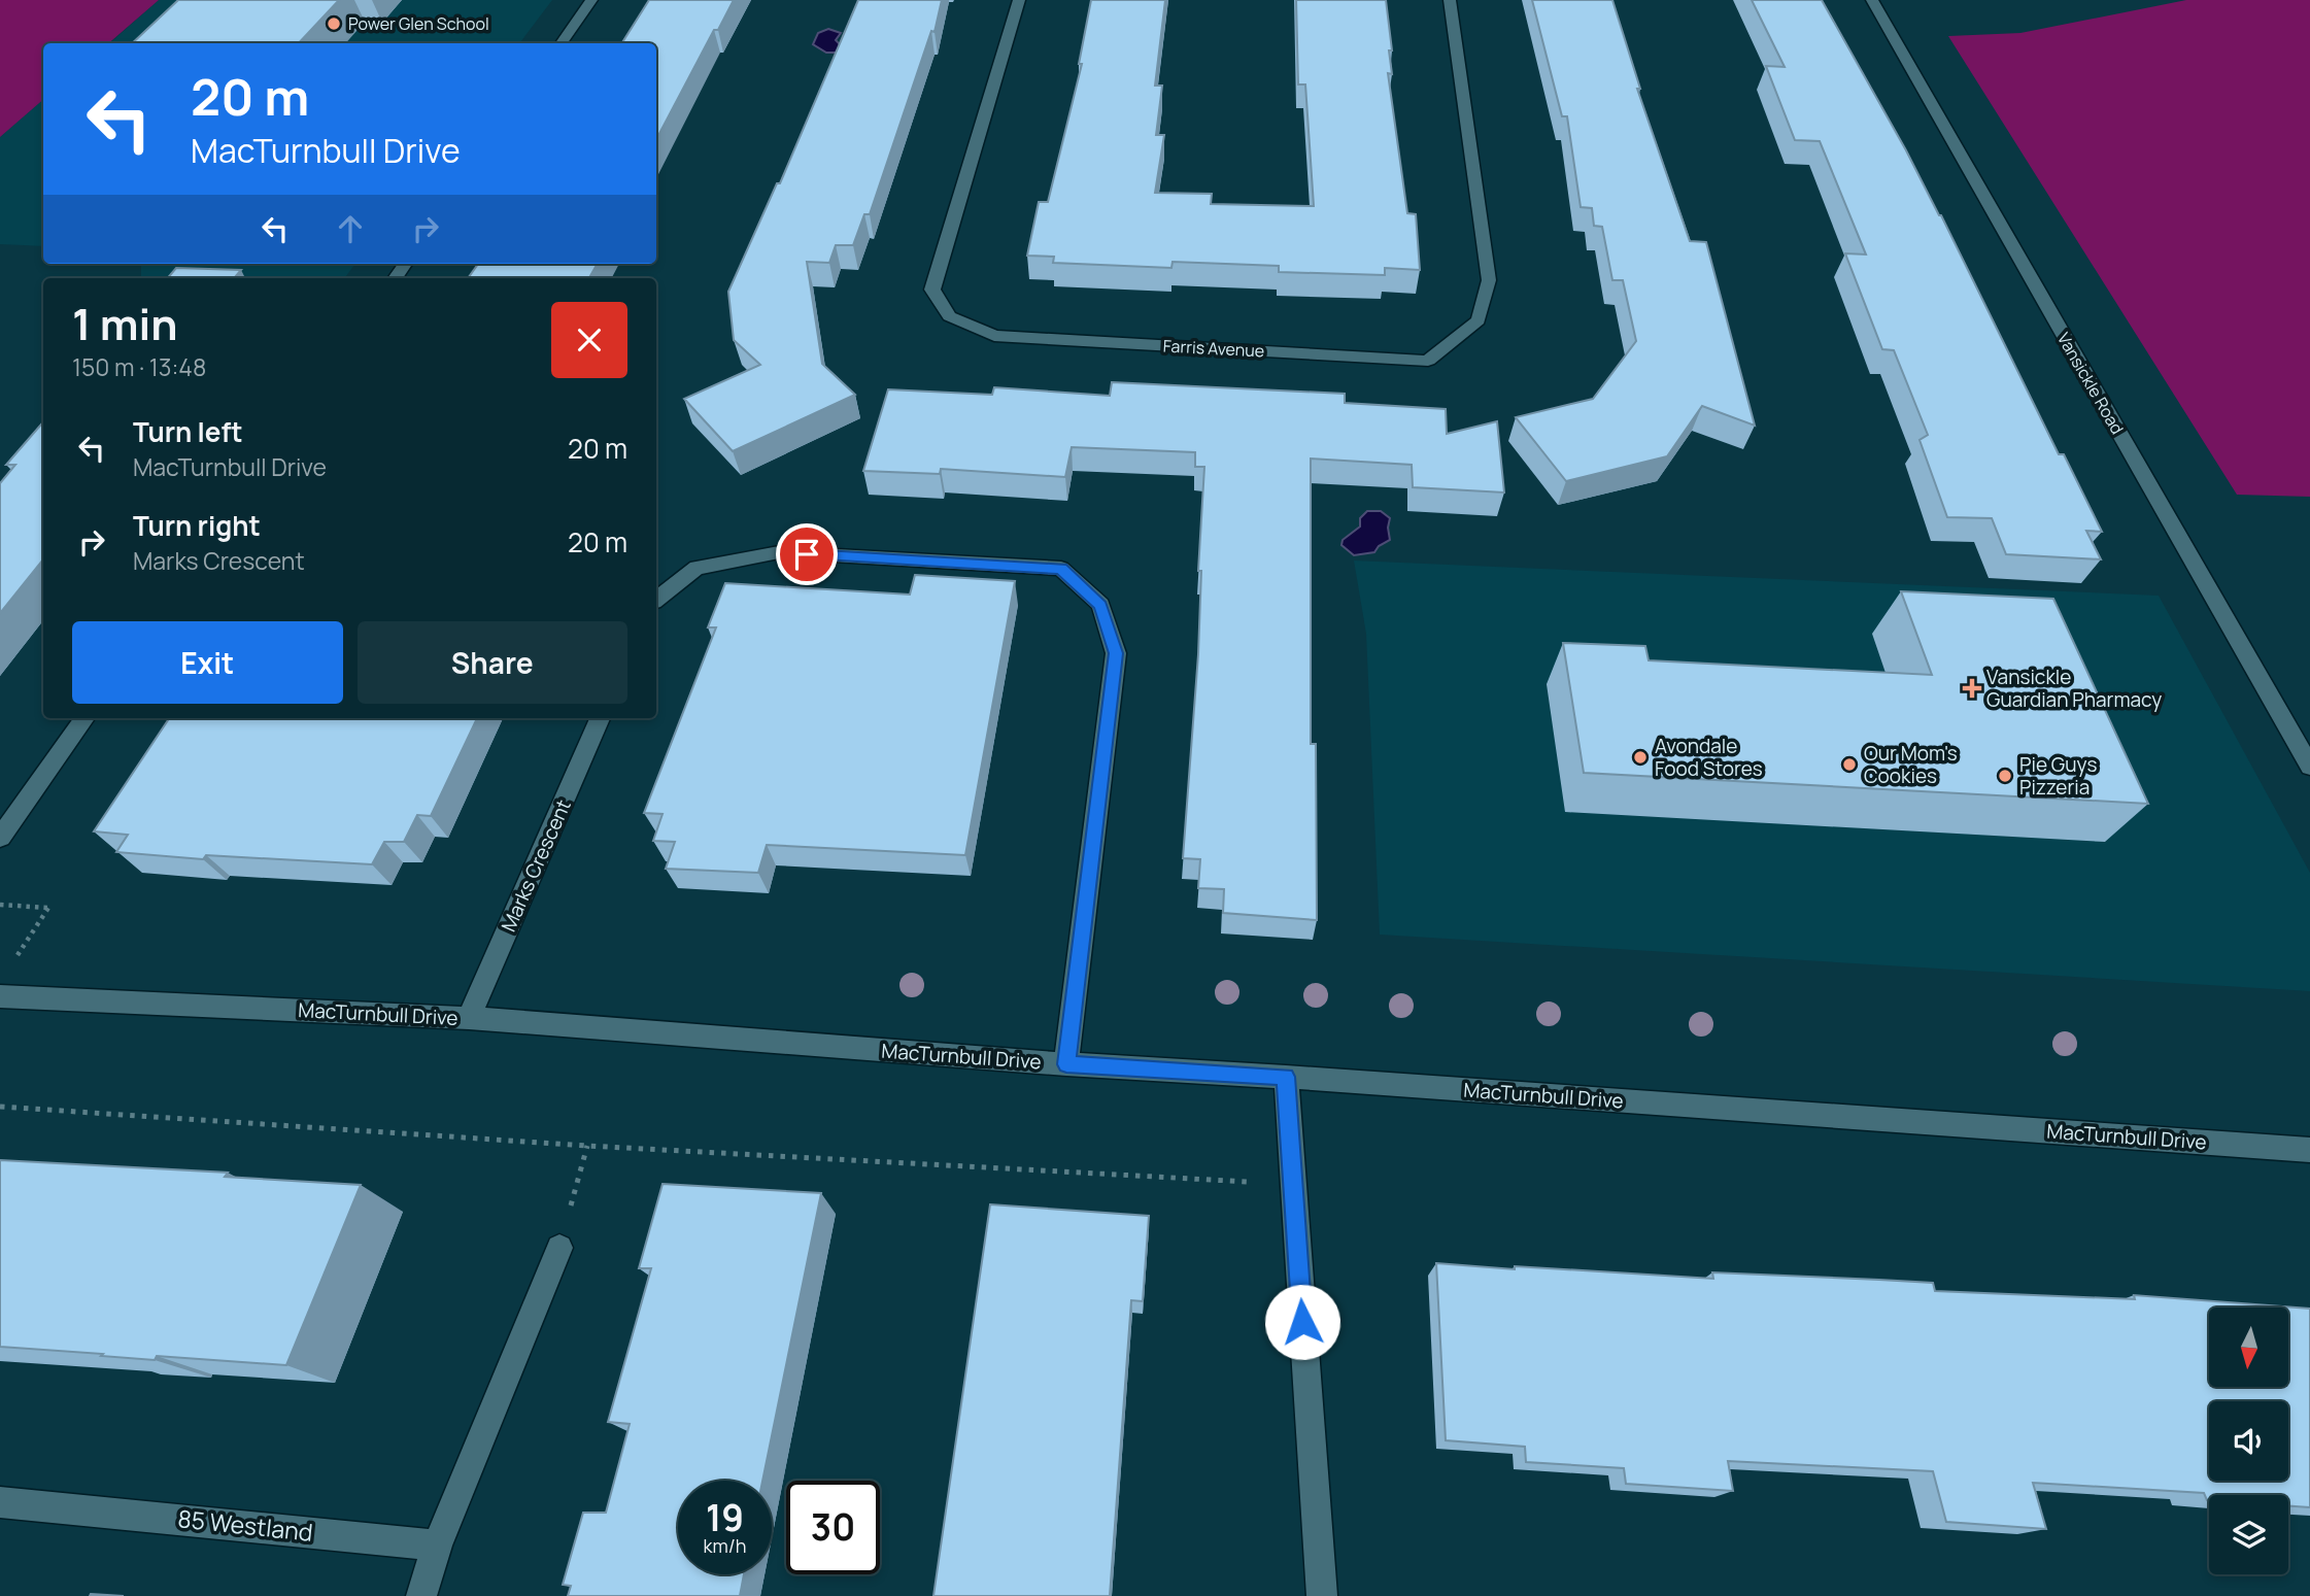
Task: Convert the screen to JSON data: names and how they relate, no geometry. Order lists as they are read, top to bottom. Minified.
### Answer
{"streets":{"street":["Farris Avenue","Vansickle Road","Marks Crescent","MacTurnbull Drive","85 Westland"]},"crossings":[["Marks Crescent","MacTurnbull Drive"]],"places":{"other":["Power Glen School","Avondale Food Stores","Our Mom's Cookies","Pie Guys Pizzeria"],"health":["Vansickle Guardian Pharmacy"]},"north":"bottom","page":{"turn":["20 m","MacTurnbull Drive"],"heading":["1 min","150 m · 13:48"],"list":[{"name":"Turn left","note":"MacTurnbull Drive","value":"20 m"},{"name":"Turn right","note":"Marks Crescent","value":"20 m"}],"buttons":["Exit","Share"],"speed":"19 km/h","limit":"30"}}
